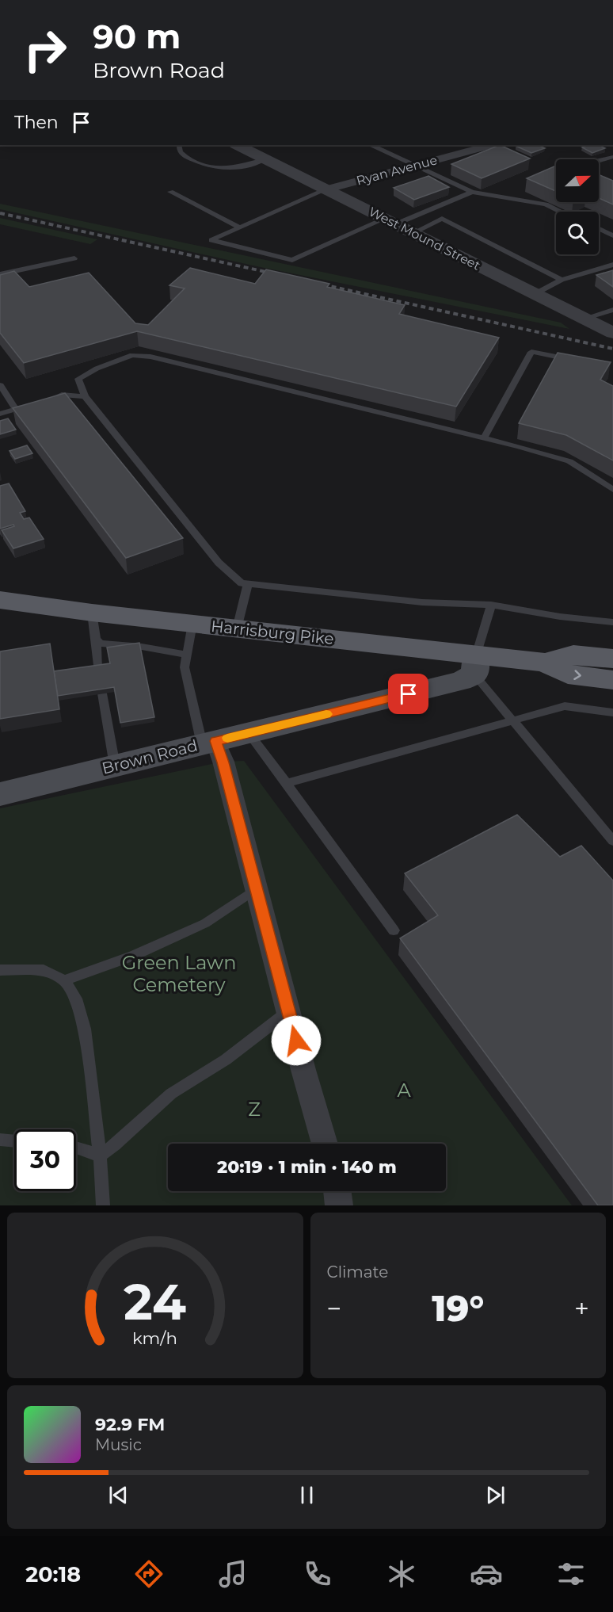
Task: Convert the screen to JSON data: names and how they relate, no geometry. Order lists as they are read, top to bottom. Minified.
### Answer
{"streets":{"main road":["Harrisburg Pike","Brown Road"],"street":["Ryan Avenue","West Mound Street"]},"crossings":[["Ryan Avenue","West Mound Street"],["Harrisburg Pike","Brown Road"]],"parks":["Green Lawn Cemetery","A","Z"],"north":"right","page":{"turn":["90 m","Brown Road"],"then":"Then","limit":"30","trip":"20:19 · 1 min · 140 m","tile":"Climate","heat":["−","19°","+"],"song":["92.9 FM","Music"],"tabs":"20:18","gauge":["24","km/h"]}}
